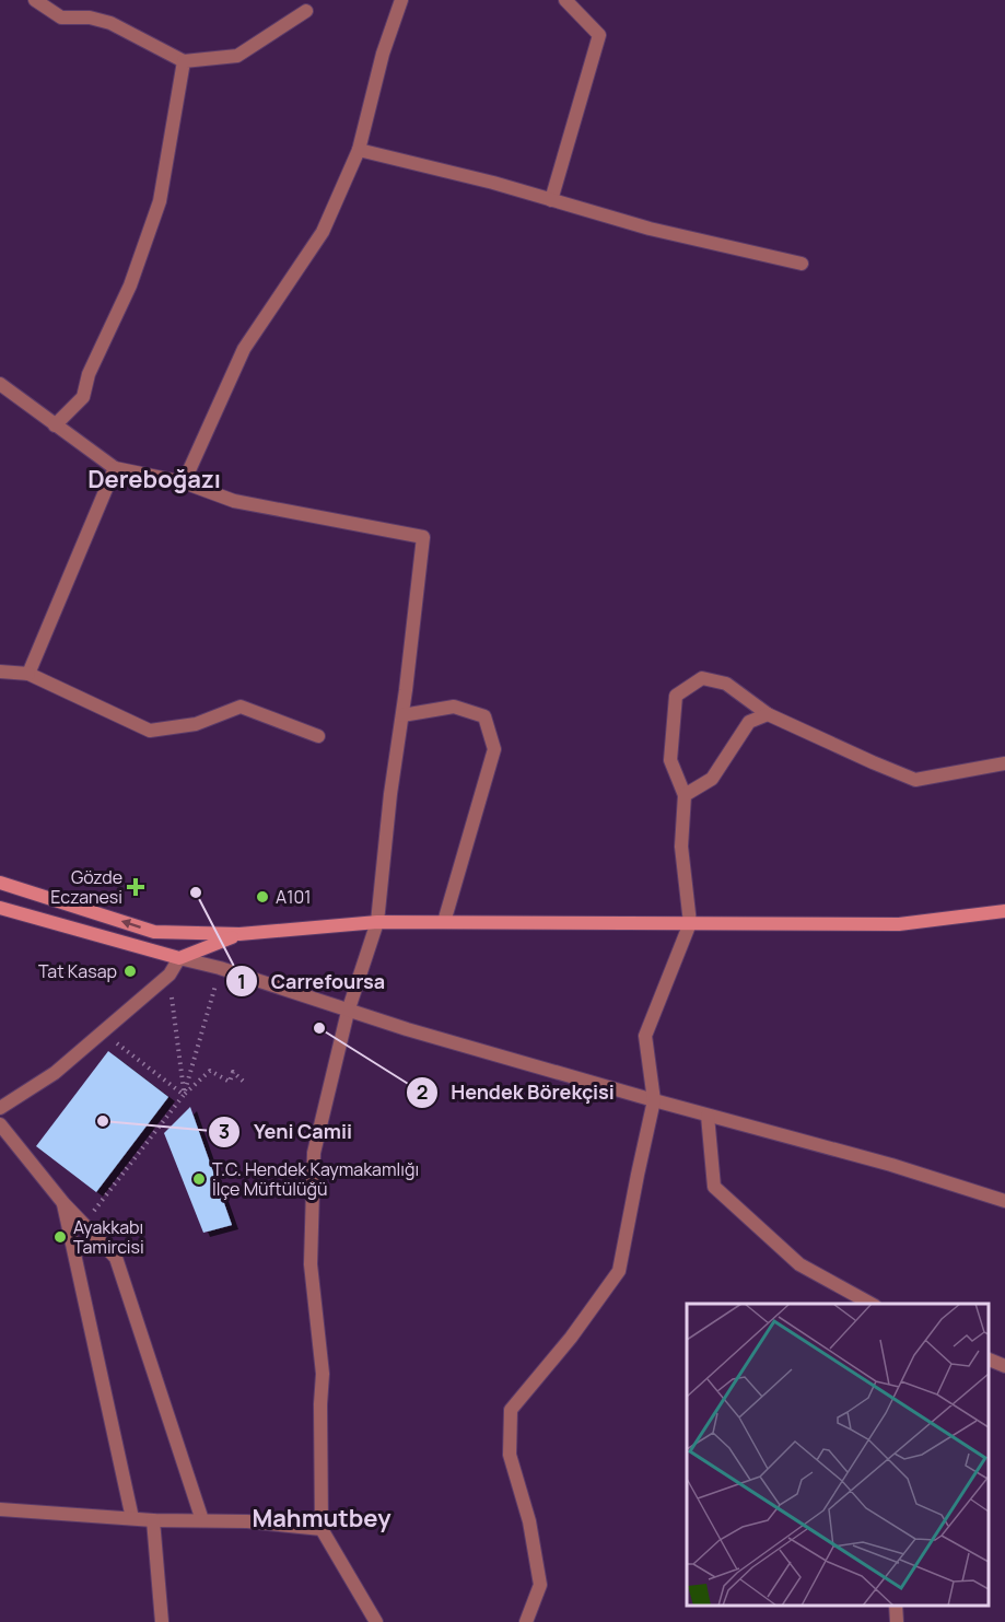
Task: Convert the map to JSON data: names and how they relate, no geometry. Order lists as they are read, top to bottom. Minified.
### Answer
{"districts":["Dereboğazı","Mahmutbey"],"places":{"health":["Gözde Eczanesi"],"other":["Carrefoursa","A101","Tat Kasap","Hendek Börekçisi","Yeni Camii","T.C. Hendek Kaymakamlığı İlçe Müftülüğü","Ayakkabı Tamircisi"]}}
